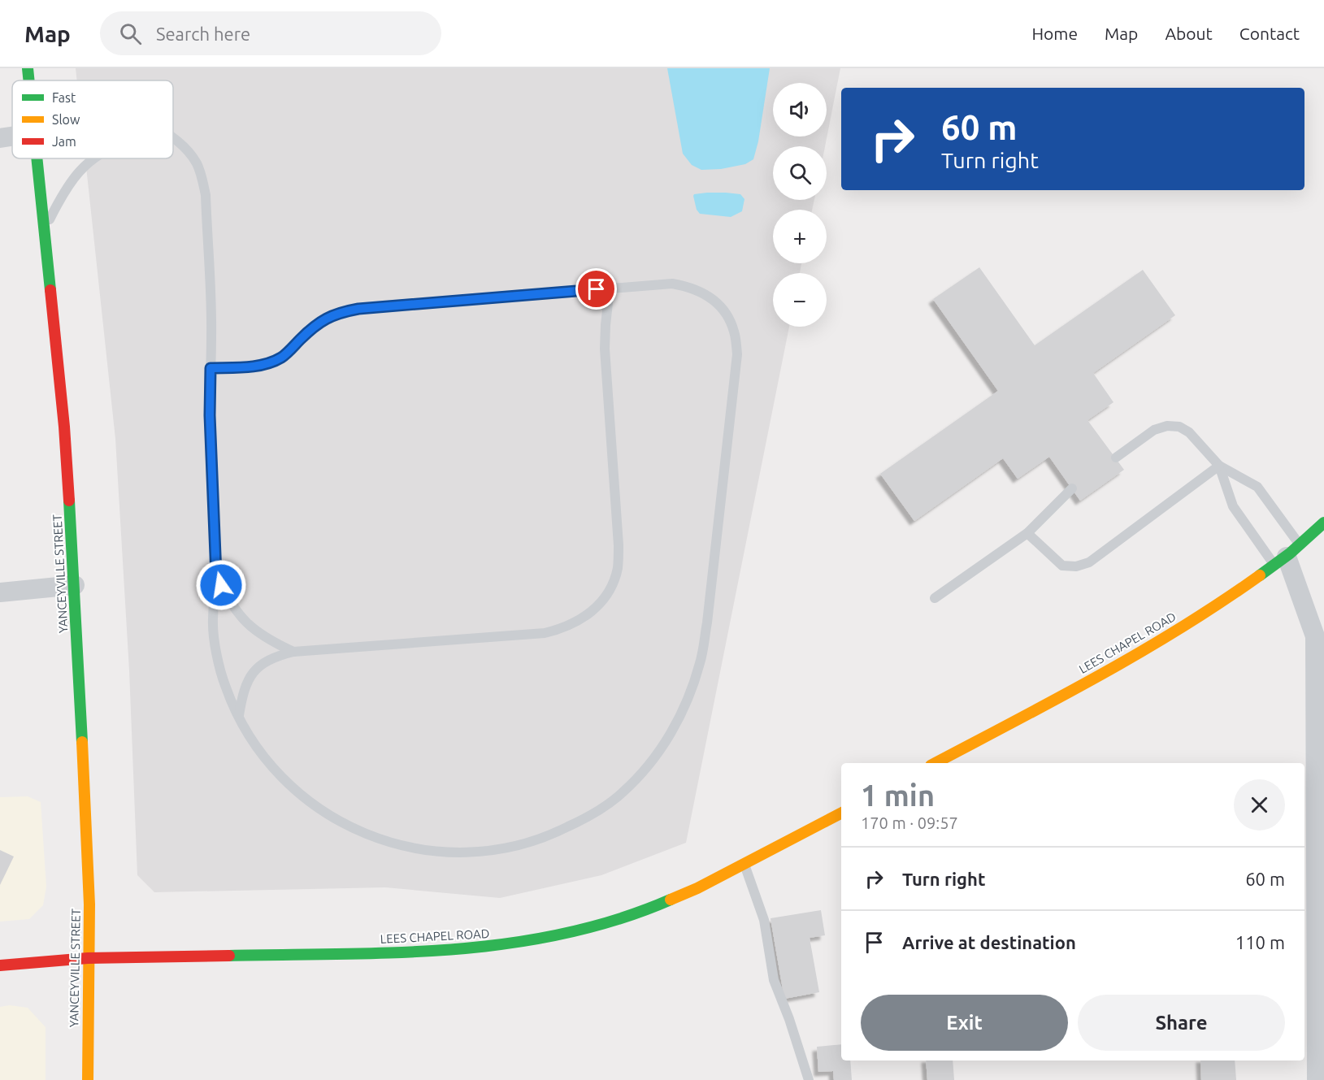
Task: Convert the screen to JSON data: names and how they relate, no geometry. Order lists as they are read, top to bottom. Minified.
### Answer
{"streets":{"main road":["YANCEYVILLE STREET","LEES CHAPEL ROAD"]},"crossings":[["YANCEYVILLE STREET","LEES CHAPEL ROAD"]],"legend":["Fast","Slow","Jam"],"page":{"header":"Map","search":"Search here","nav":["Home","Map","About","Contact"],"map_buttons":["+","−"],"turn":["60 m","Turn right"],"heading":["1 min","170 m · 09:57"],"list":[{"name":"Turn right","value":"60 m"},{"name":"Arrive at destination","value":"110 m"}],"buttons":["Exit","Share"]}}
